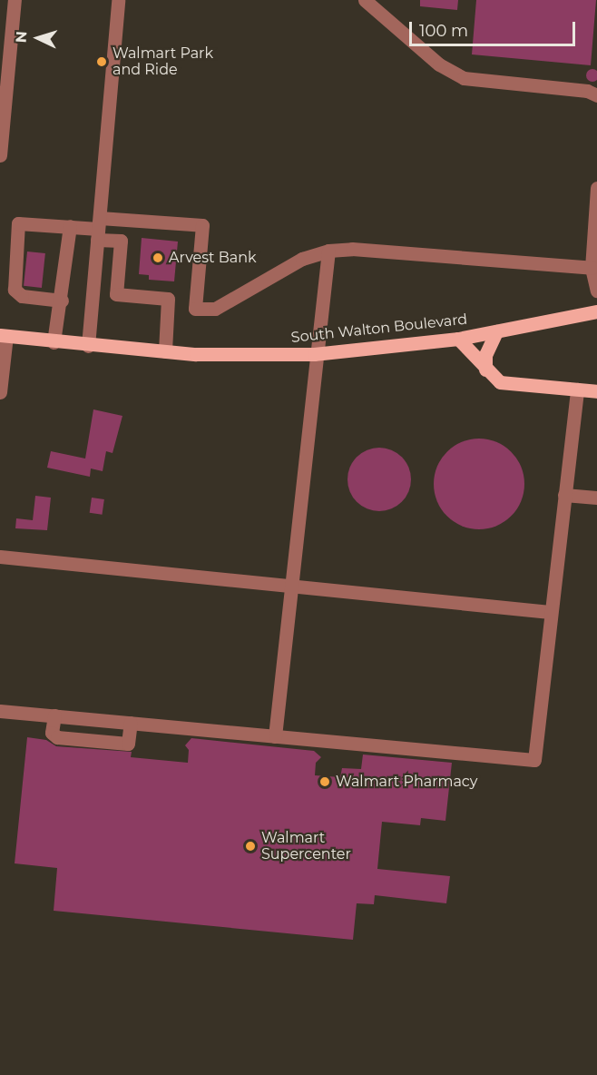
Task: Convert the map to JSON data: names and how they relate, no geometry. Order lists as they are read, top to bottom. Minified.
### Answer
{"streets":{"main road":["South Walton Boulevard"]},"places":["Walmart Park and Ride","Arvest Bank","Walmart Pharmacy","Walmart Supercenter"],"scale_bar":"100 m","north":"left"}
